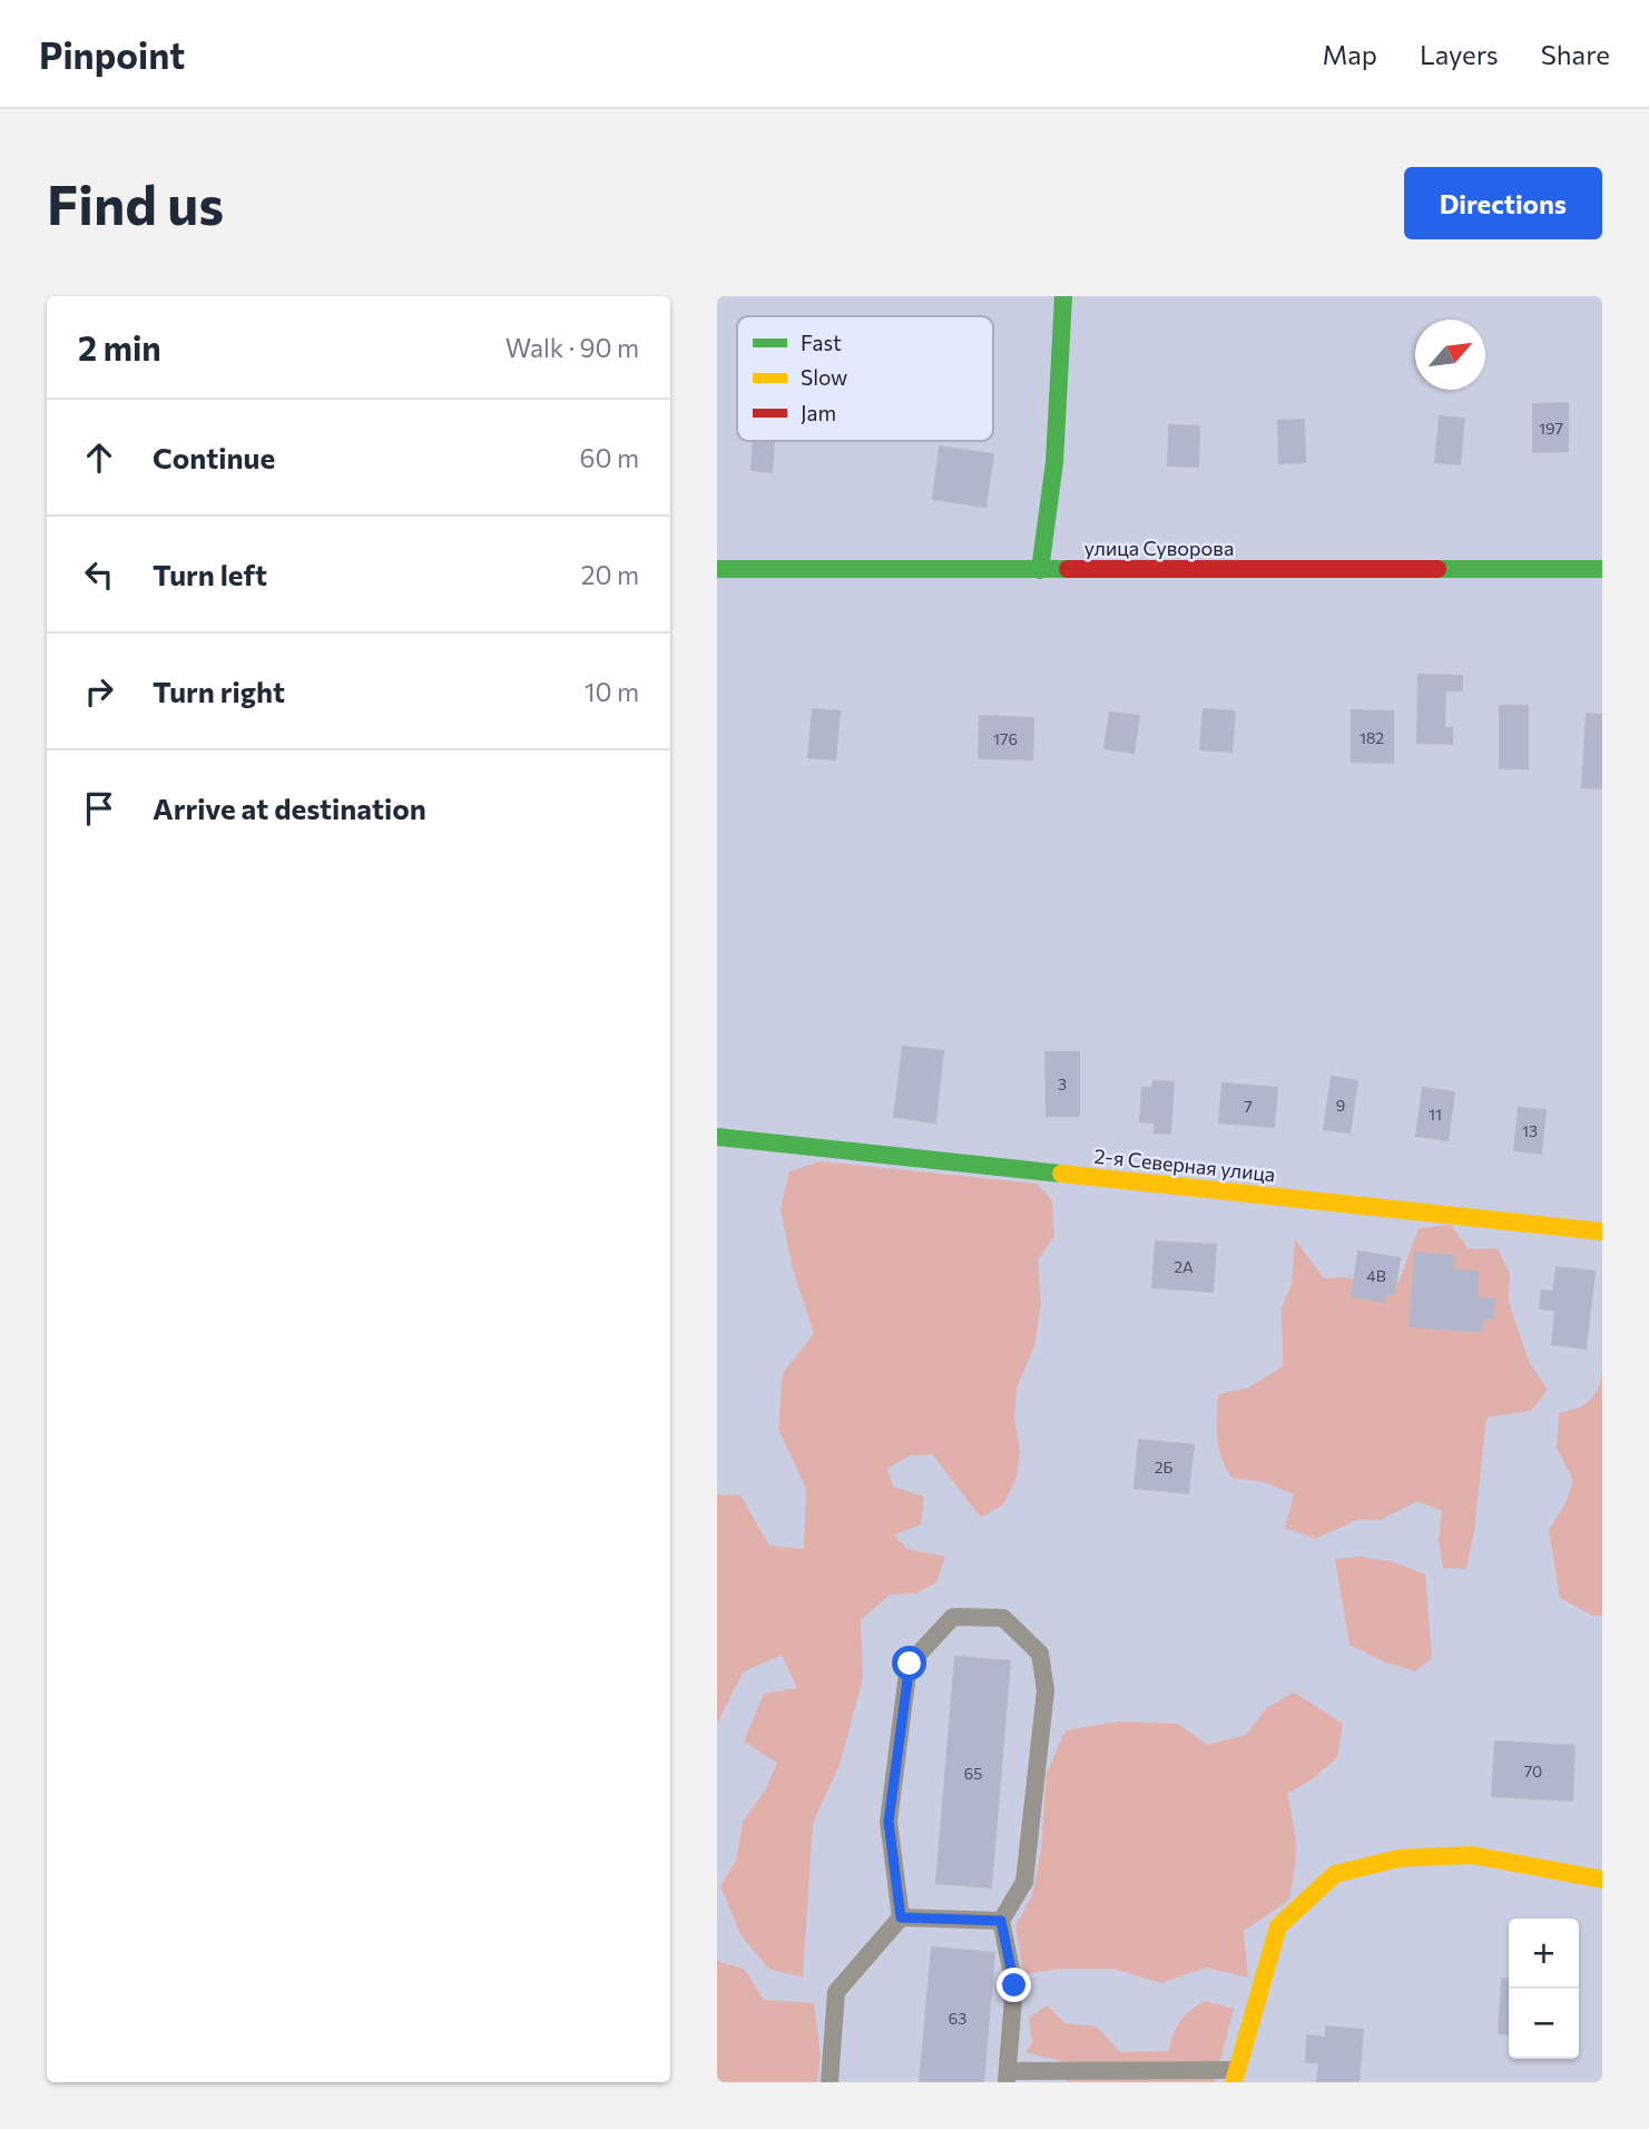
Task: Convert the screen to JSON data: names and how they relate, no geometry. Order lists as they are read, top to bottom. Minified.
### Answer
{"streets":{"street":["улица Суворова","2-я Северная улица"]},"house_numbers":["197","182","176","3","9","7","11","13","2А","4В","2Б","70","65","63"],"legend":["Fast","Slow","Jam"],"north":"top right","page":{"header":"Pinpoint","nav":["Map","Layers","Share"],"buttons":"Directions","title":"Find us","heading":["2 min","Walk · 90 m"],"list":[["Continue","60 m"],["Turn left","20 m"],["Turn right","10 m"],"Arrive at destination"],"map_buttons":["+","−"]}}
